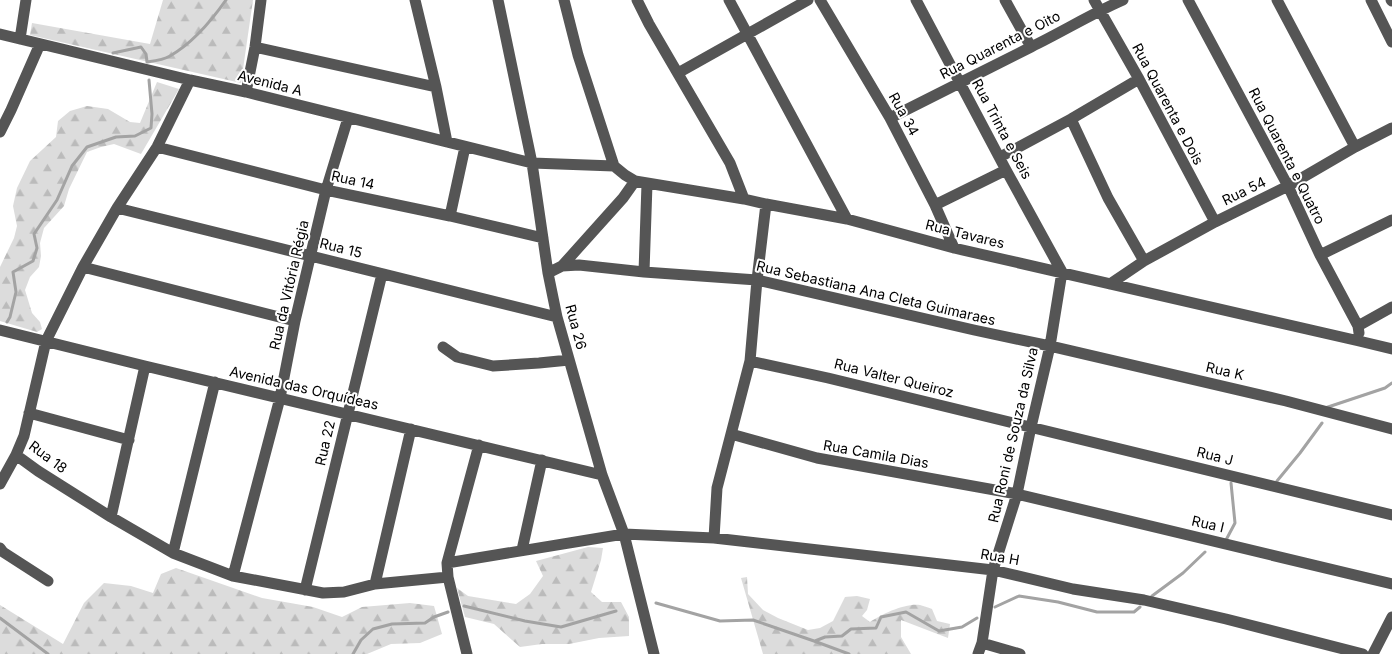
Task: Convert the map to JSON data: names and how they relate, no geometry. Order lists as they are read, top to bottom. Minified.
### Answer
{"streets":{"street":["Rua Quarenta e Oito","Avenida A","Rua Quarenta e Dois","Rua 34","Rua Trinta e Seis","Rua Quarenta e Quatro","Rua 14","Rua 54","Rua Tavares","Rua 15","Rua da Vitória Régia","Rua Sebastiana Ana Cleta Guimaraes","Rua 26","Rua K","Rua Valter Queiroz","Avenida das Orquídeas","Rua Roni de Souza da Silva","Rua 22","Rua Camila Dias","Rua J","Rua 18","Rua I","Rua H"]},"crossings":[["Rua Quarenta e Oito","Rua Quarenta e Dois"],["Rua Quarenta e Oito","Rua 34"],["Rua Quarenta e Oito","Rua Trinta e Seis"],["Avenida A","Rua da Vitória Régia"],["Avenida A","Rua 26"],["Avenida A","Rua 18"],["Rua Quarenta e Dois","Rua 54"],["Rua 34","Rua Tavares"],["Rua Trinta e Seis","Rua Tavares"],["Rua Trinta e Seis","Rua Roni de Souza da Silva"],["Rua Quarenta e Quatro","Rua 54"],["Rua 14","Rua da Vitória Régia"],["Rua 14","Rua 26"],["Rua 14","Rua 18"],["Rua 54","Rua Tavares"],["Rua Tavares","Rua Roni de Souza da Silva"],["Rua 15","Rua da Vitória Régia"],["Rua 15","Rua 26"],["Rua 15","Rua 22"],["Rua 15","Rua 18"],["Rua da Vitória Régia","Avenida das Orquídeas"],["Rua da Vitória Régia","Rua 18"],["Rua Sebastiana Ana Cleta Guimaraes","Rua 26"],["Rua Sebastiana Ana Cleta Guimaraes","Rua K"],["Rua Sebastiana Ana Cleta Guimaraes","Rua Roni de Souza da Silva"],["Rua 26","Avenida das Orquídeas"],["Rua 26","Rua H"],["Rua K","Rua Roni de Souza da Silva"],["Rua Valter Queiroz","Rua Roni de Souza da Silva"],["Rua Valter Queiroz","Rua J"],["Avenida das Orquídeas","Rua 22"],["Avenida das Orquídeas","Rua 18"],["Rua Roni de Souza da Silva","Rua Camila Dias"],["Rua Roni de Souza da Silva","Rua J"],["Rua Roni de Souza da Silva","Rua I"],["Rua Roni de Souza da Silva","Rua H"],["Rua 22","Rua 18"],["Rua Camila Dias","Rua I"]]}
